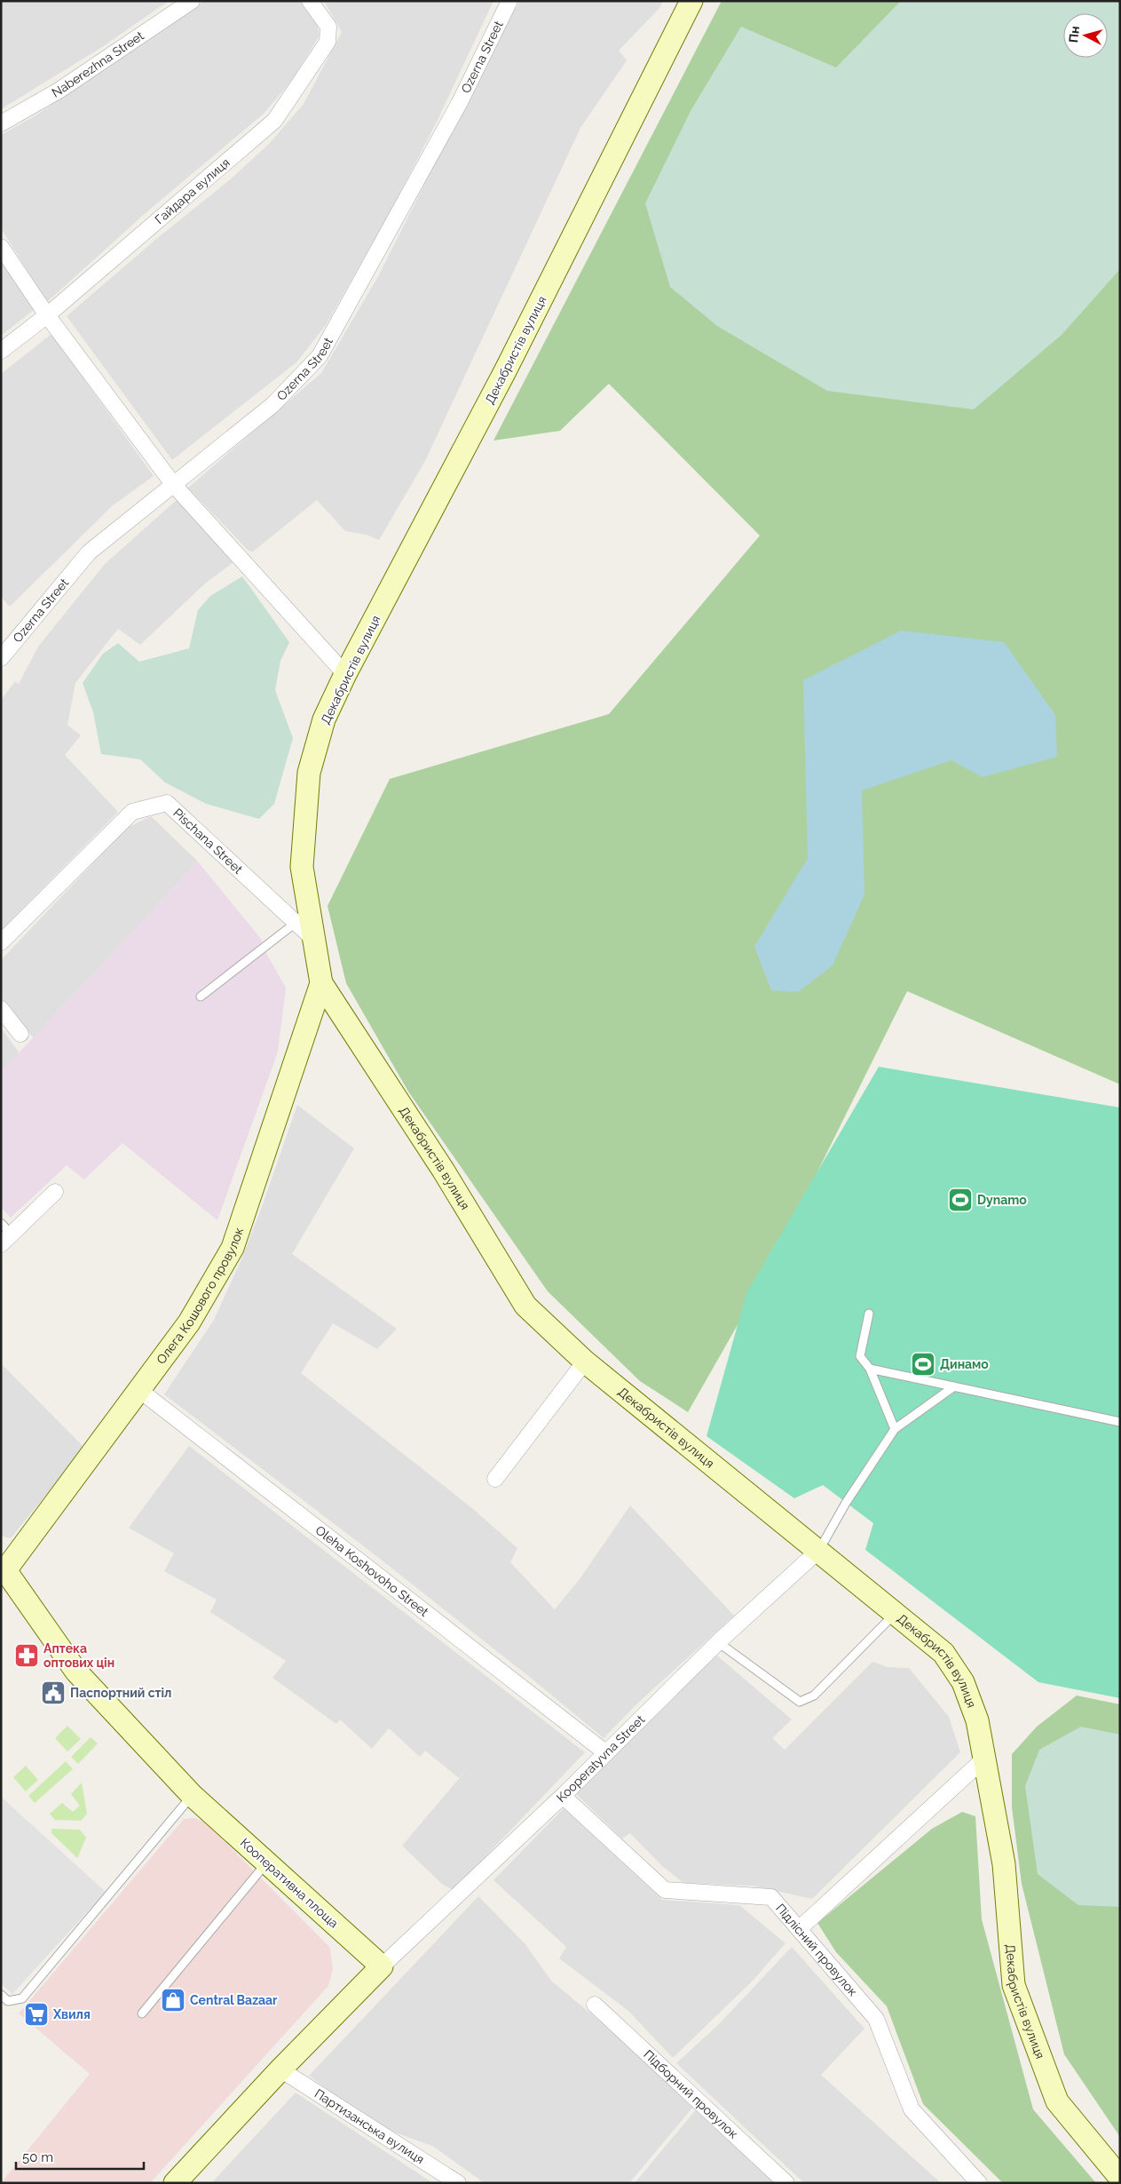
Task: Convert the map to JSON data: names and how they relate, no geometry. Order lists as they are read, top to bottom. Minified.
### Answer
{"streets":{"street":["Ozerna Street","Naberezhna Street","Гайдара вулиця","Декабристів вулиця","Pischana Street","Олега Кошового провулок","Oleha Koshovoho Street","Kooperatyvna Street","Кооперативна площа","Підлісний провулок","Підборний провулок","Партизанська вулиця"]},"crossings":[["Декабристів вулиця","Pischana Street"],["Декабристів вулиця","Олега Кошового провулок"],["Декабристів вулиця","Kooperatyvna Street"],["Олега Кошового провулок","Oleha Koshovoho Street"],["Олега Кошового провулок","Кооперативна площа"],["Oleha Koshovoho Street","Kooperatyvna Street"],["Kooperatyvna Street","Кооперативна площа"],["Kooperatyvna Street","Підлісний провулок"]],"places":{"sports":["Dynamo","Динамо"],"pharmacy":["Аптека оптових цін"],"public building":["Паспортний стіл"],"shop":["Central Bazaar"],"supermarket":["Хвиля"]},"scale_bar":"50 m","north":"left"}
